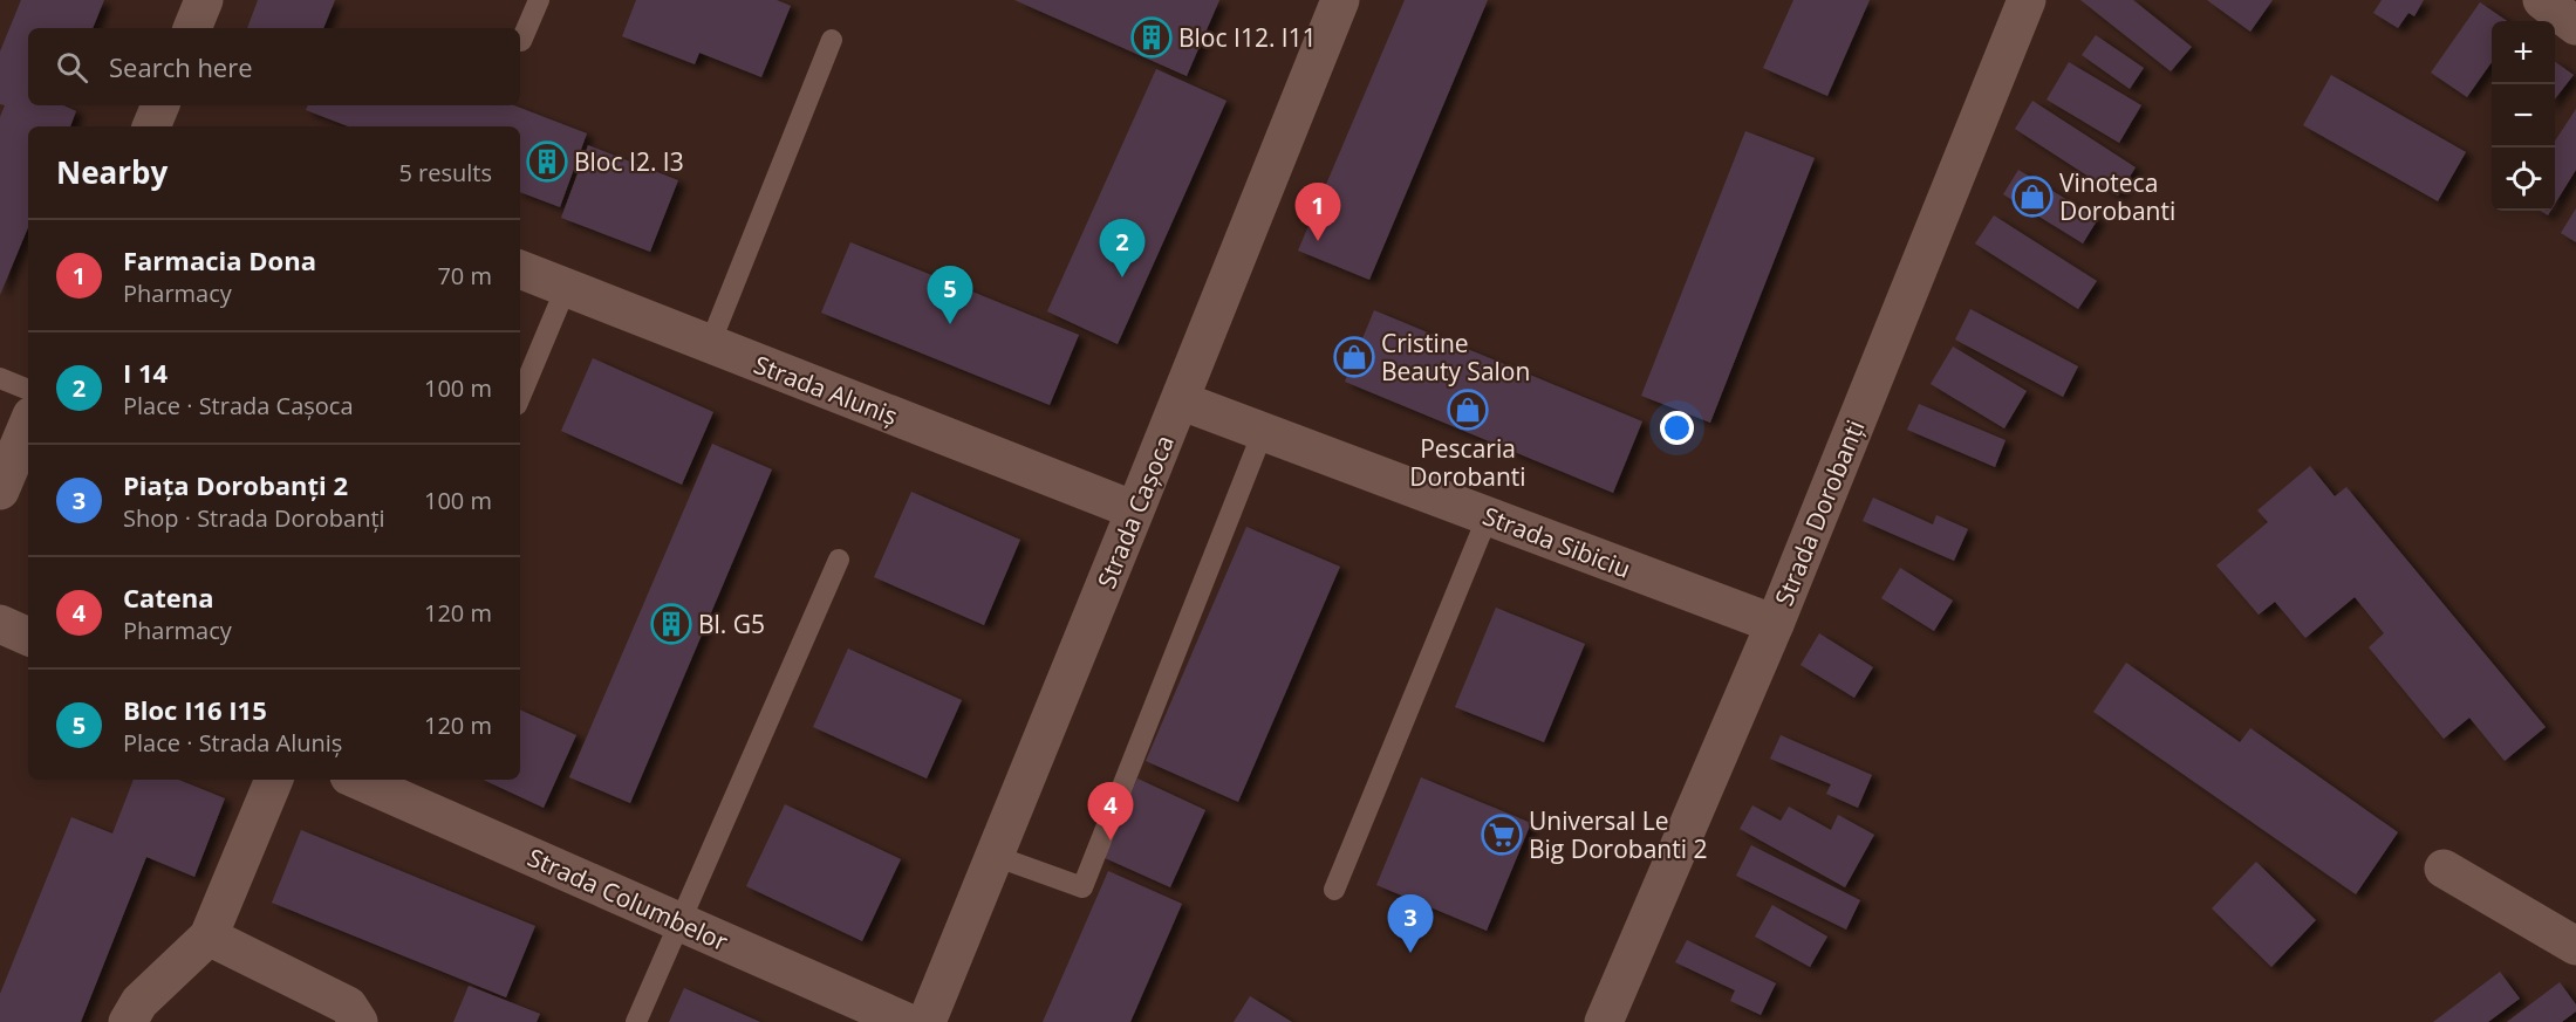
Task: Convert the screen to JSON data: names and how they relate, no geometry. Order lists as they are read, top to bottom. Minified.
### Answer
{"streets":{"street":["Strada Aluniș","Strada Cașoca","Strada Dorobanți","Strada Sibiciu","Strada Columbelor"]},"crossings":[["Strada Aluniș","Strada Cașoca"],["Strada Cașoca","Strada Sibiciu"],["Strada Dorobanți","Strada Sibiciu"]],"places":{"building":["Bloc I12. I11","Bloc I2. I3","Bl. G5"],"shop":["Vinoteca Dorobanti","Cristine Beauty Salon","Pescaria Dorobanti"],"supermarket":["Universal Le Big Dorobanti 2"]},"page":{"map_buttons":["+","−"],"search":"Search here","heading":["Nearby","5 results"],"pins":["1","2","5","4","3"],"list":[{"mark":"1","name":"Farmacia Dona","note":"Pharmacy","value":"70 m"},{"mark":"2","name":"I 14","note":"Place · Strada Cașoca","value":"100 m"},{"mark":"3","name":"Piața Dorobanți 2","note":"Shop · Strada Dorobanți","value":"100 m"},{"mark":"4","name":"Catena","note":"Pharmacy","value":"120 m"},{"mark":"5","name":"Bloc I16 I15","note":"Place · Strada Aluniș","value":"120 m"}]}}
